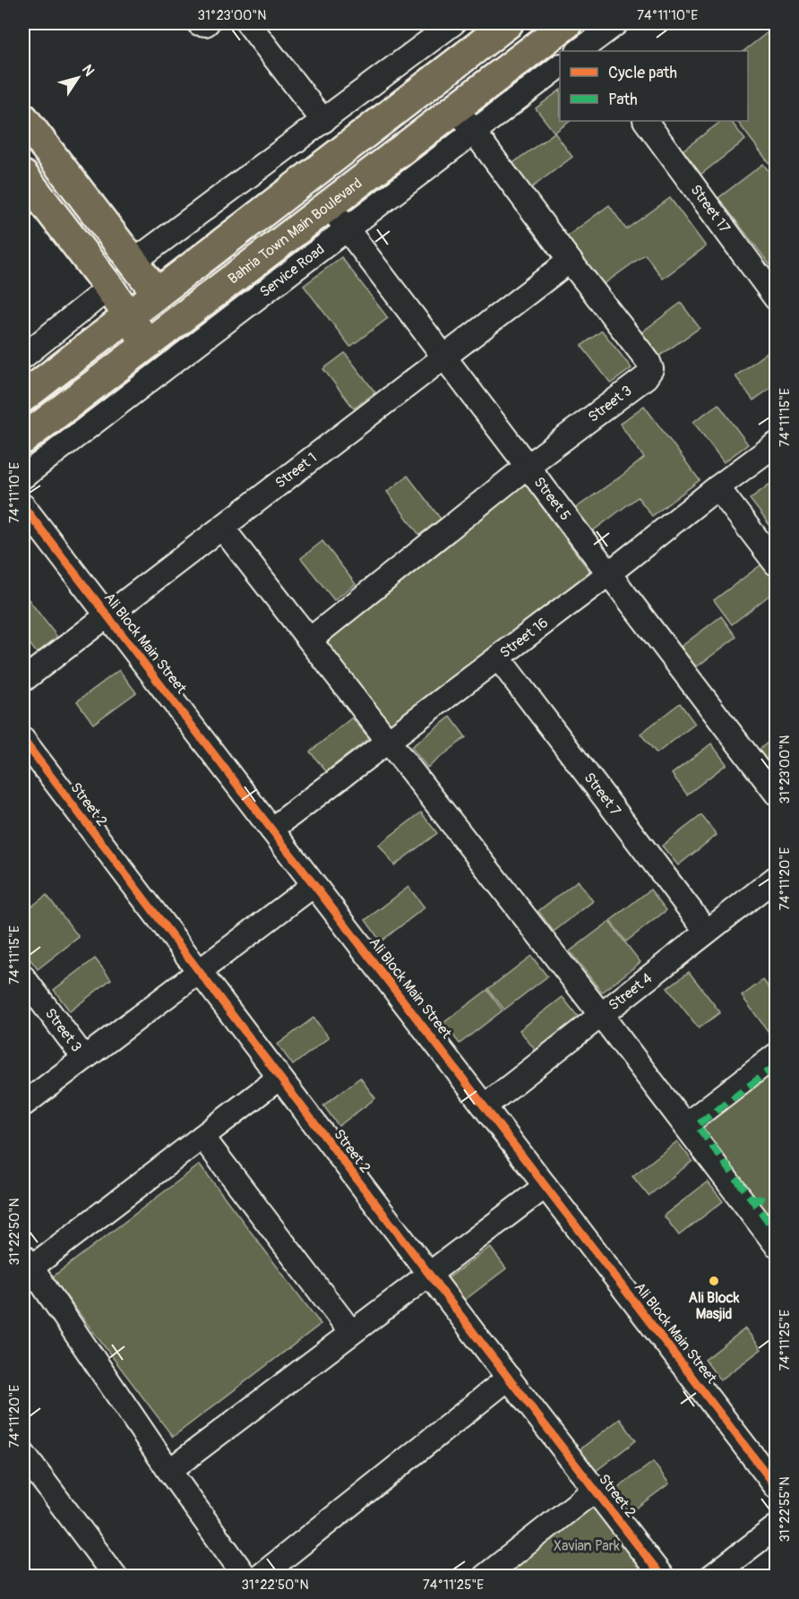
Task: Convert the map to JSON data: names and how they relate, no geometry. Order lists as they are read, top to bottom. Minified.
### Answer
{"streets":{"main road":["Bahria Town Main Boulevard"],"street":["Street 17","Service Road","Street 3","Street 1","Street 5","Street 16","Ali Block Main Street","Street 7","Street 2","Street 4"]},"crossings":[["Bahria Town Main Boulevard","Street 3"],["Bahria Town Main Boulevard","Street 5"],["Service Road","Street 3"],["Service Road","Street 5"],["Street 3","Street 1"],["Street 3","Street 5"],["Street 1","Street 5"],["Street 1","Ali Block Main Street"],["Street 5","Street 16"],["Street 16","Ali Block Main Street"],["Street 16","Street 7"],["Ali Block Main Street","Street 4"],["Street 7","Street 4"]],"parks":["Xavian Park"],"places":["Ali Block Masjid"],"legend":["Cycle path","Path"],"north":"top right","coordinates":["31°23'00\"N","74°11'10\"E","74°11'15\"E","74°11'20\"E","31°22'50\"N","74°11'25\"E","31°22'55\"N"]}
